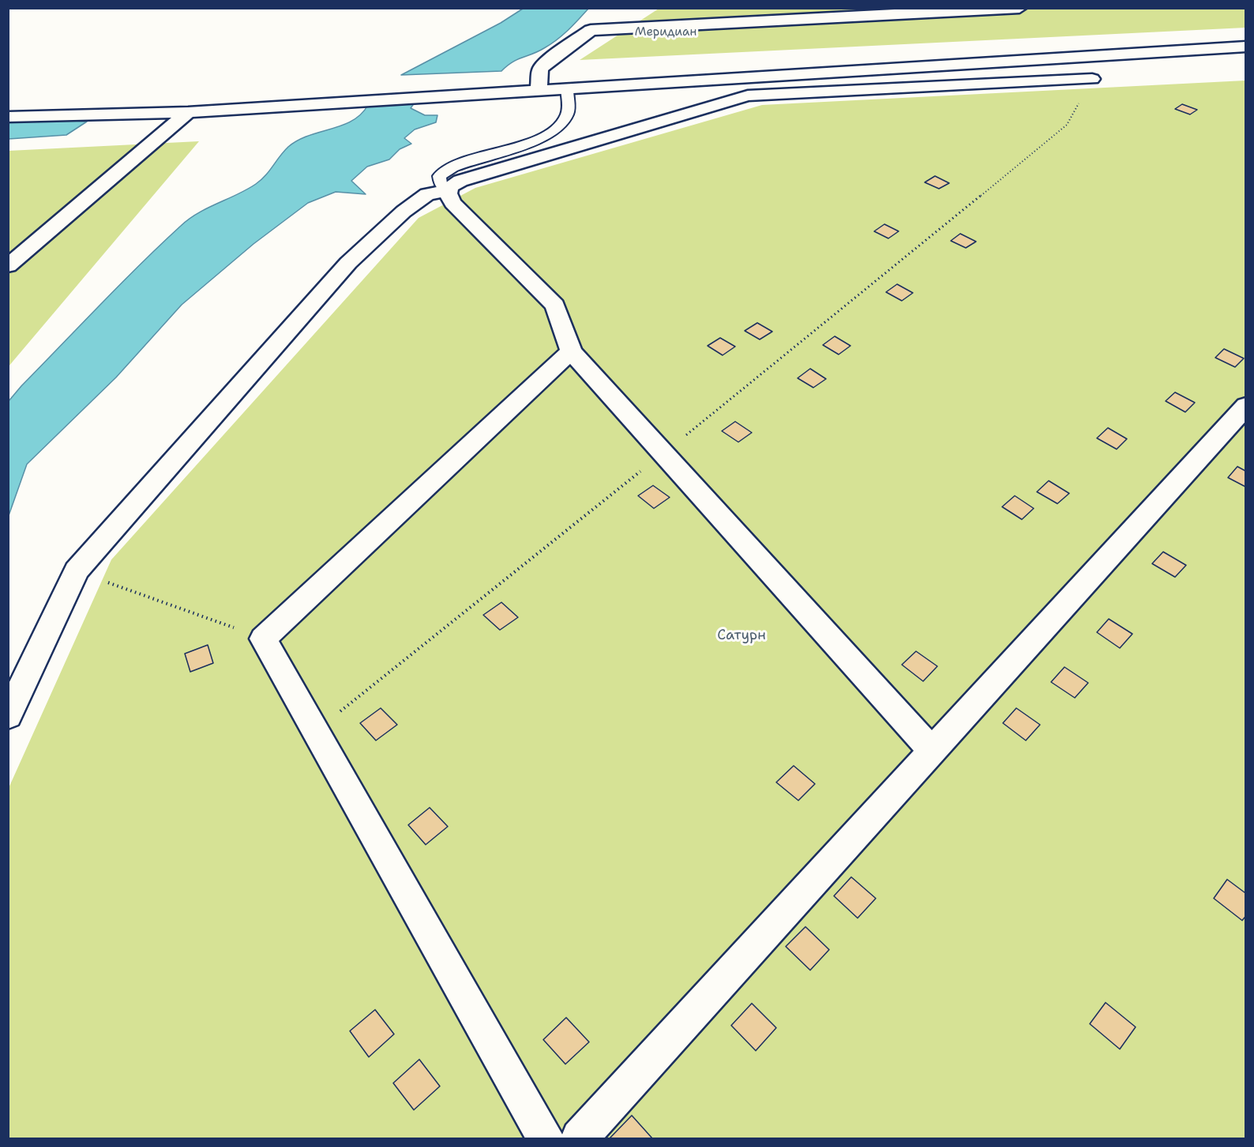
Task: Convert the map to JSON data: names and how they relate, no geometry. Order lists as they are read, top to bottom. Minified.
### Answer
{"parks":["Меридиан","Сатурн"]}
